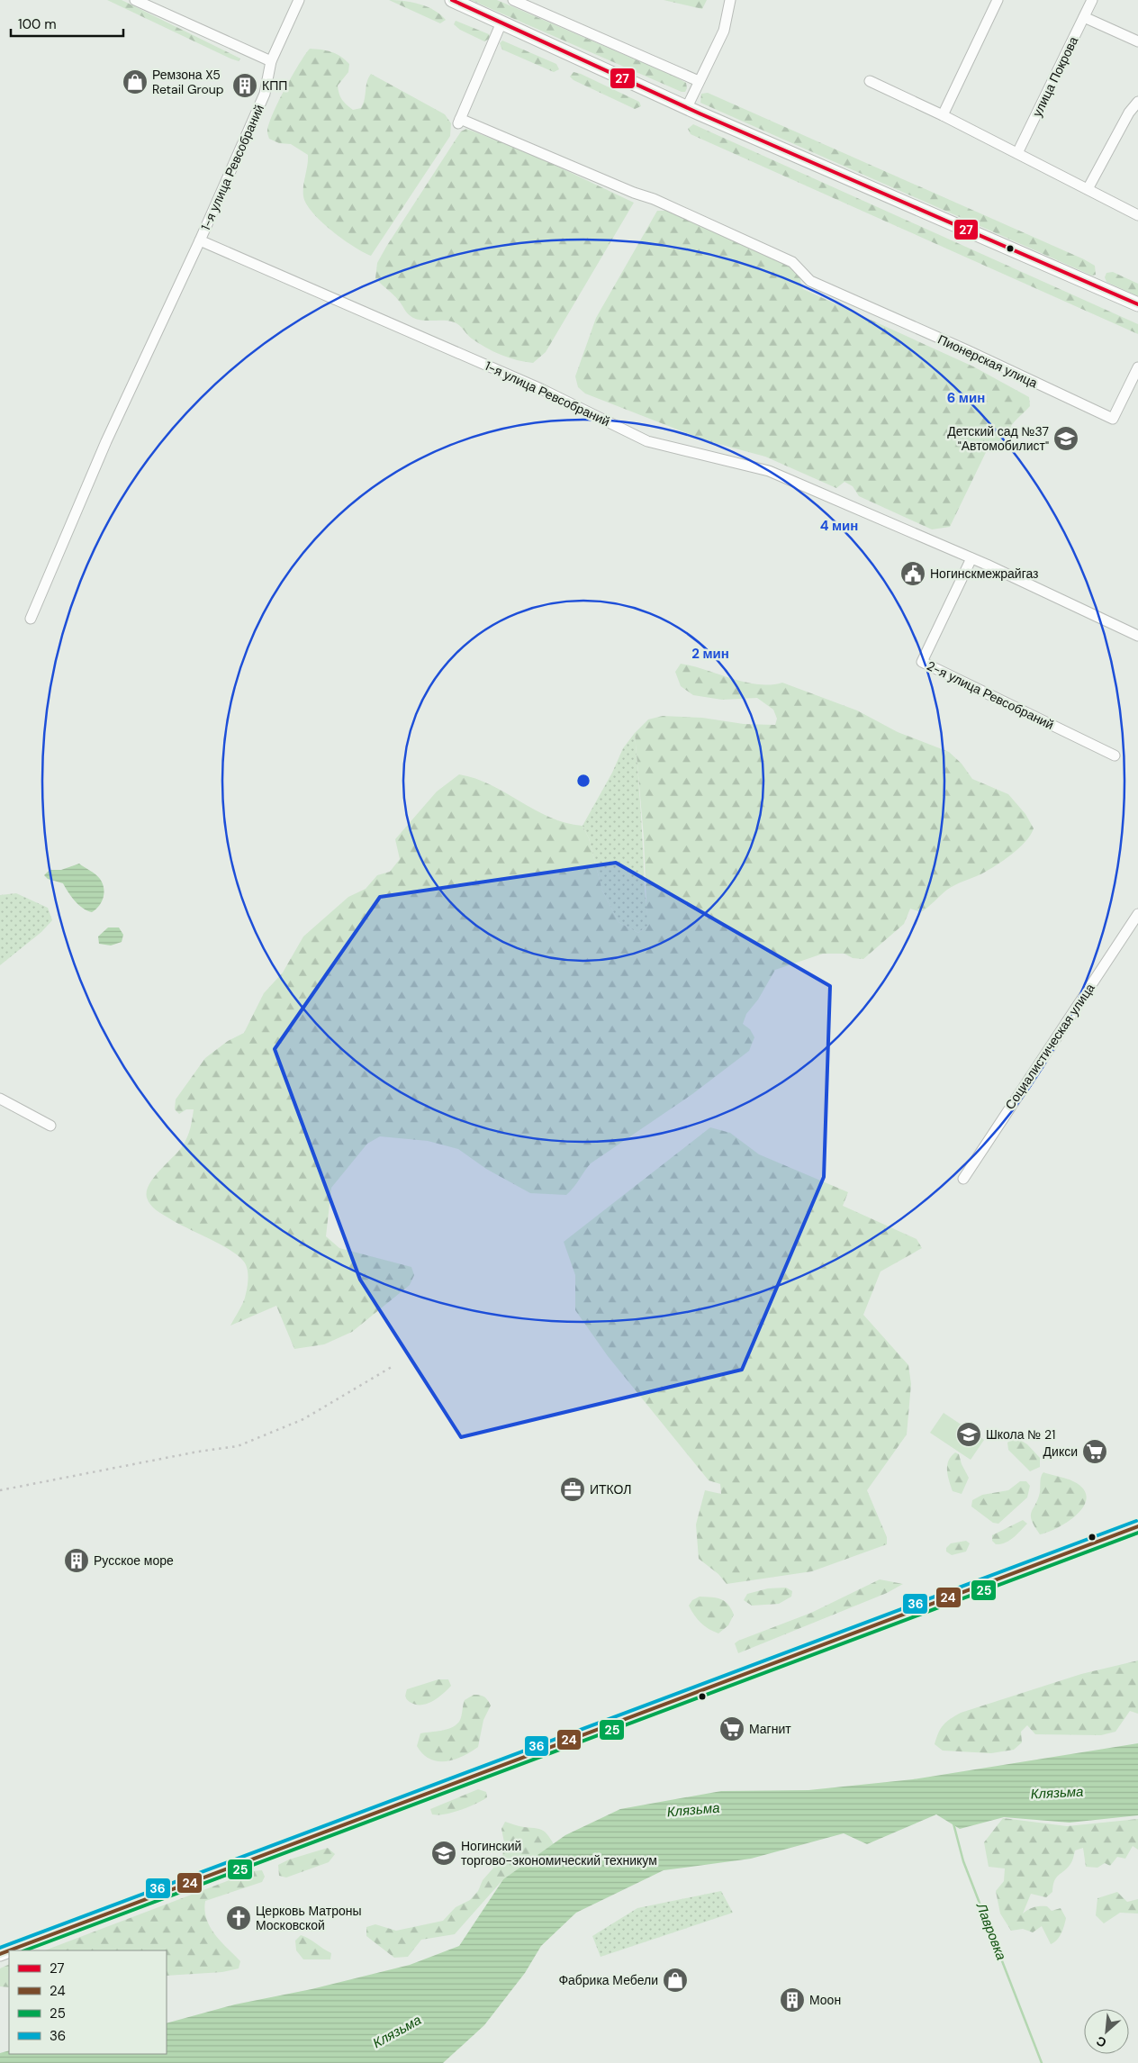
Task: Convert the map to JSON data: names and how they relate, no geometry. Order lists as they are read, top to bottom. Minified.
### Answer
{"streets":{"street":["улица Покрова","1-я улица Ревсобраний","Пионерская улица","2-я улица Ревсобраний","Социалистическая улица"]},"crossings":[["1-я улица Ревсобраний","2-я улица Ревсобраний"]],"water":["Клязьма","Лавровка"],"places":{"shop":["Ремзона X5 Retail Group","Фабрика Мебели"],"building":["КПП","Русское море","Моон"],"school or university":["Детский сад №37 \"Автомобилист\"","Школа № 21","Ногинский торгово-экономический техникум"],"public building":["Ногинскмежрайгаз"],"supermarket":["Дикси","Магнит"],"office":["ИТКОЛ"],"church":["Церковь Матроны Московской"]},"lines":["transit line 27","transit line 36","transit line 24","transit line 25"],"legend":["27","24","25","36"],"scale_bar":"100 m","north":"bottom left","rings":["6 мин","4 мин","2 мин"]}
